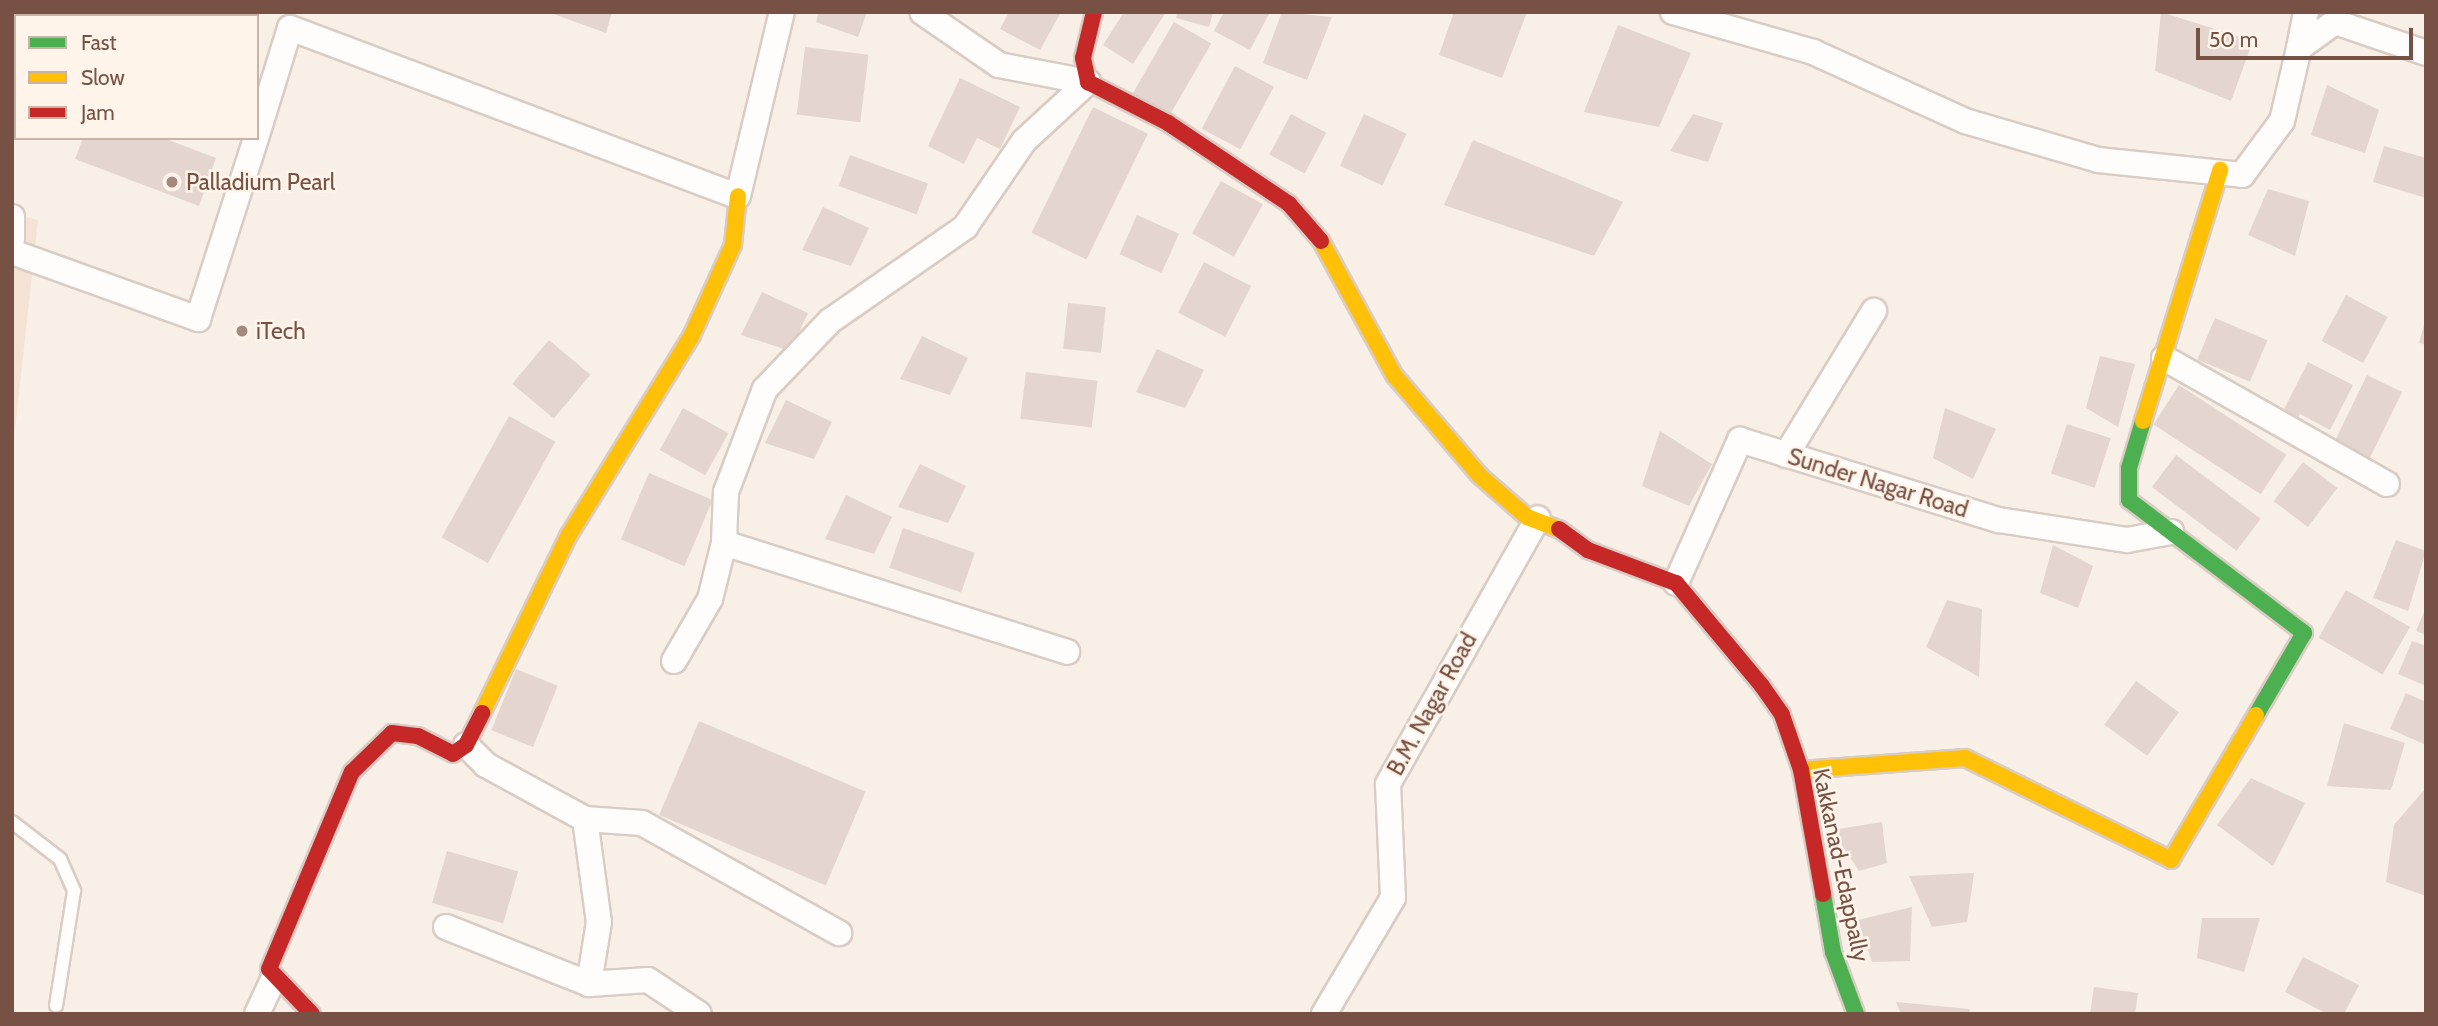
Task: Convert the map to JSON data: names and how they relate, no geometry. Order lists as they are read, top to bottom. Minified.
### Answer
{"streets":{"street":["Sunder Nagar Road","B.M. Nagar Road","Kakkanad-Edappally"]},"crossings":[["Sunder Nagar Road","Kakkanad-Edappally"],["B.M. Nagar Road","Kakkanad-Edappally"]],"places":["Palladium Pearl","iTech"],"legend":["Fast","Slow","Jam"],"scale_bar":"50 m"}
